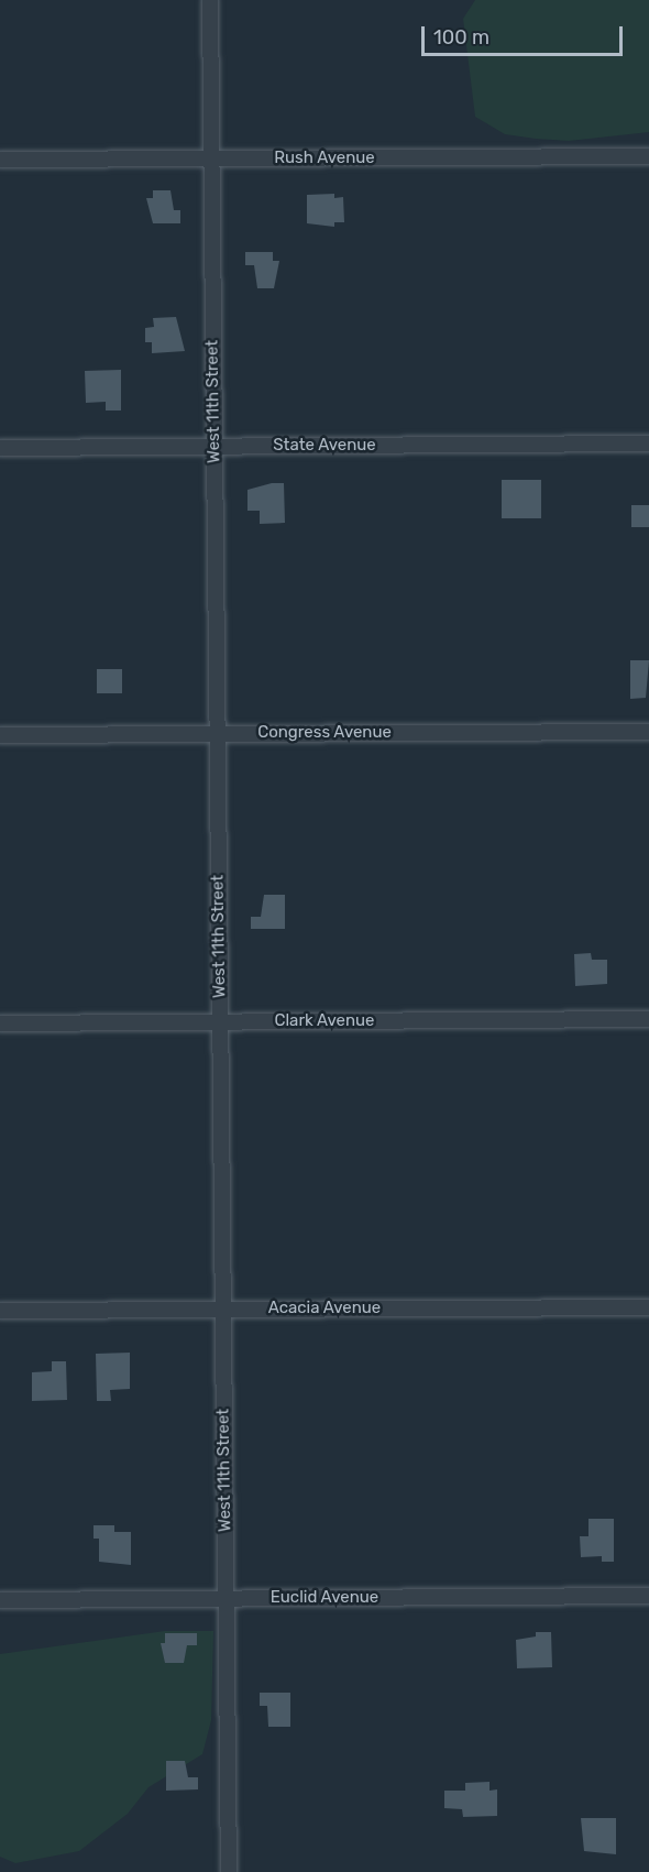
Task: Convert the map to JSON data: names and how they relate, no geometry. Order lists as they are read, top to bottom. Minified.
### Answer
{"streets":{"street":["Rush Avenue","West 11th Street","State Avenue","Congress Avenue","Clark Avenue","Acacia Avenue","Euclid Avenue"]},"crossings":[["Rush Avenue","West 11th Street"],["West 11th Street","State Avenue"],["West 11th Street","Congress Avenue"],["West 11th Street","Clark Avenue"],["West 11th Street","Acacia Avenue"],["West 11th Street","Euclid Avenue"]],"scale_bar":"100 m"}
